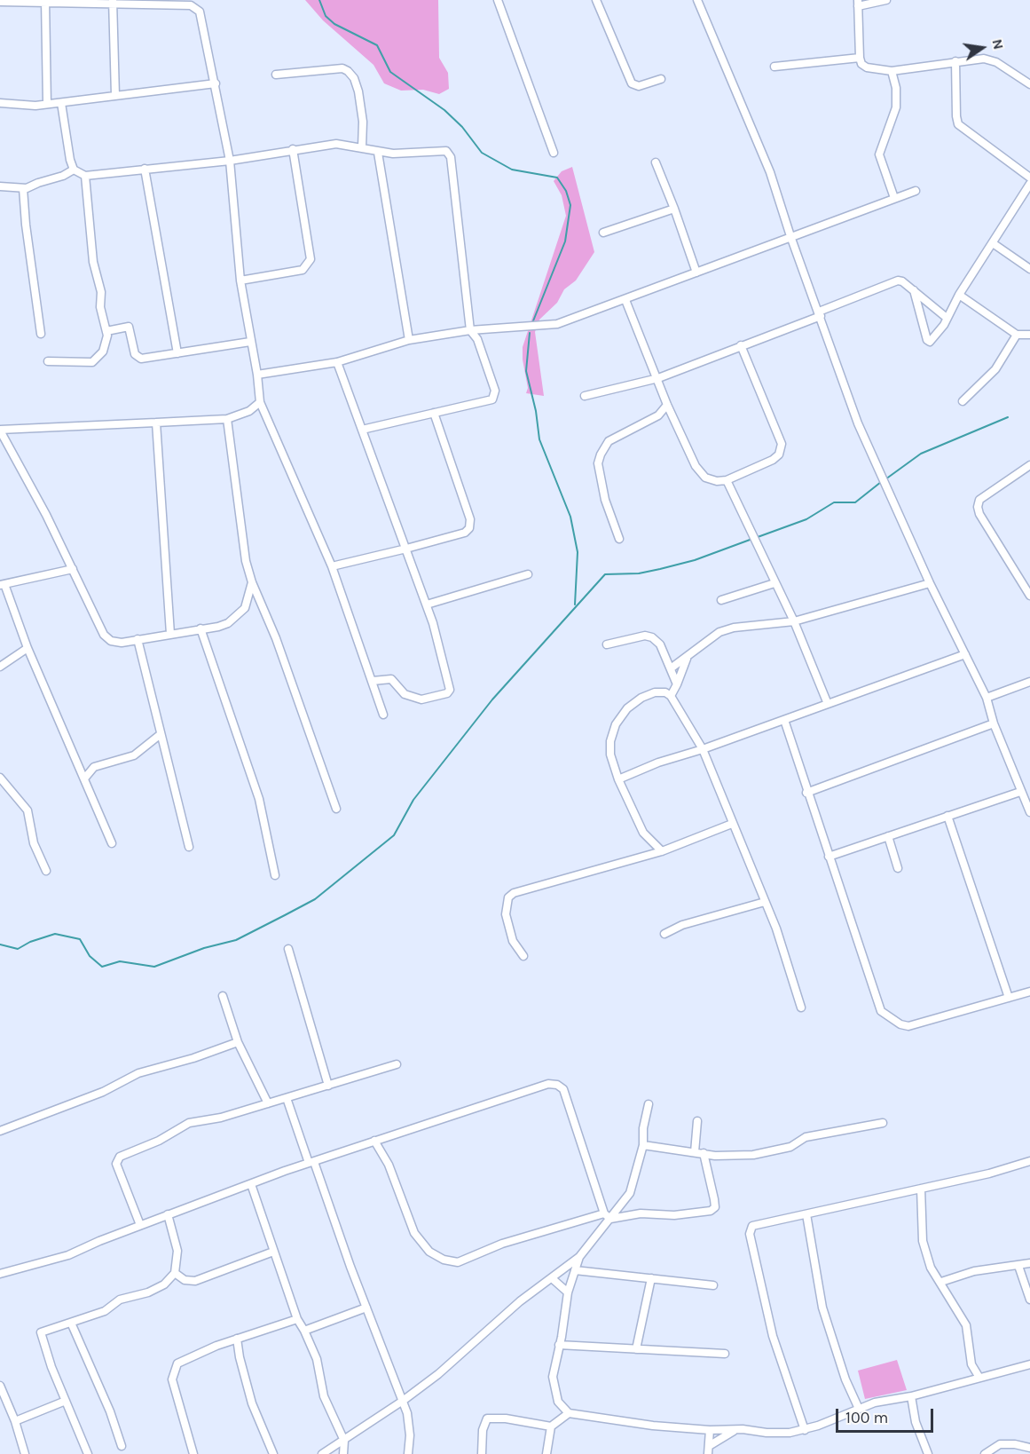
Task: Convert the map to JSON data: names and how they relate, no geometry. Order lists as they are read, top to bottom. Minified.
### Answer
{"scale_bar":"100 m","north":"right"}
